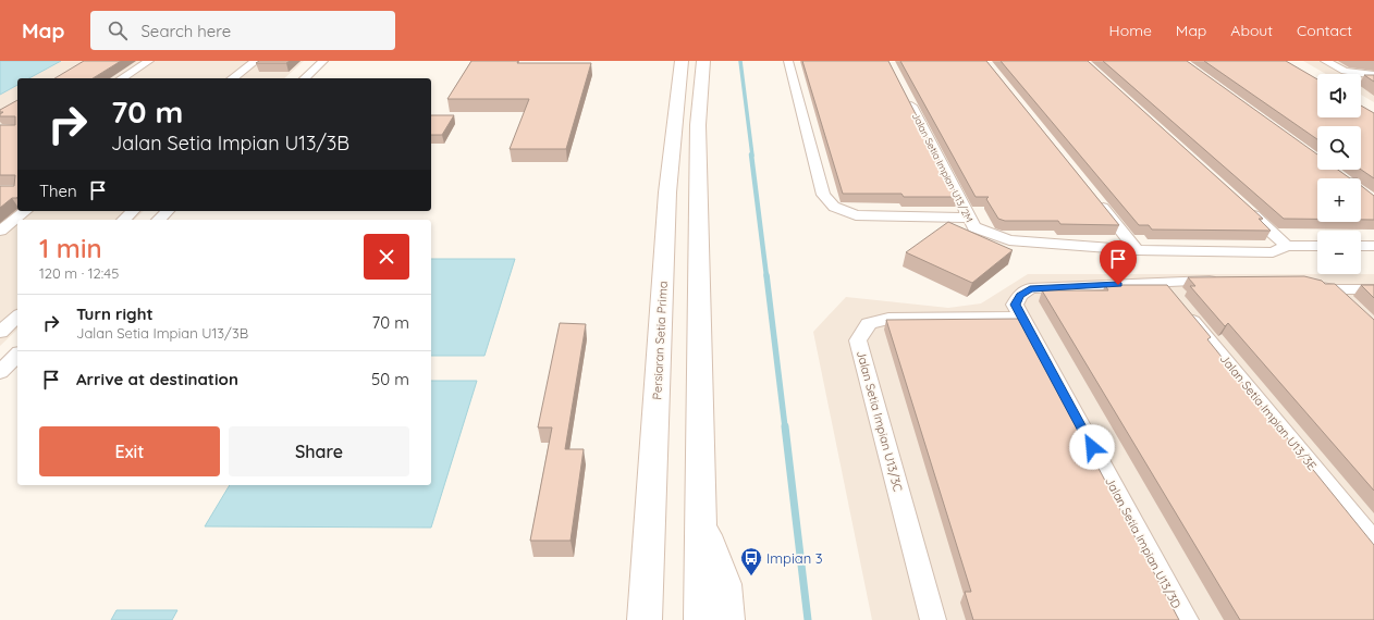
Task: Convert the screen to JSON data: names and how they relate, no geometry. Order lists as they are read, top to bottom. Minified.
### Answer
{"streets":{"street":["Jalan Setia Impian U13/2M","Persiaran Setia Prima","Jalan Setia Impian U13/3E","Jalan Setia Impian U13/3C","Jalan Setia Impian U13/3D"]},"crossings":[["Jalan Setia Impian U13/3C","Jalan Setia Impian U13/3D"]],"places":{"bus stop":["Impian 3"]},"page":{"header":"Map","search":"Search here","nav":["Home","Map","About","Contact"],"map_buttons":["+","−"],"turn":["70 m","Jalan Setia Impian U13/3B"],"then":"Then","heading":["1 min","120 m · 12:45"],"list":[{"name":"Turn right","note":"Jalan Setia Impian U13/3B","value":"70 m"},{"name":"Arrive at destination","value":"50 m"}],"buttons":["Exit","Share"]}}
